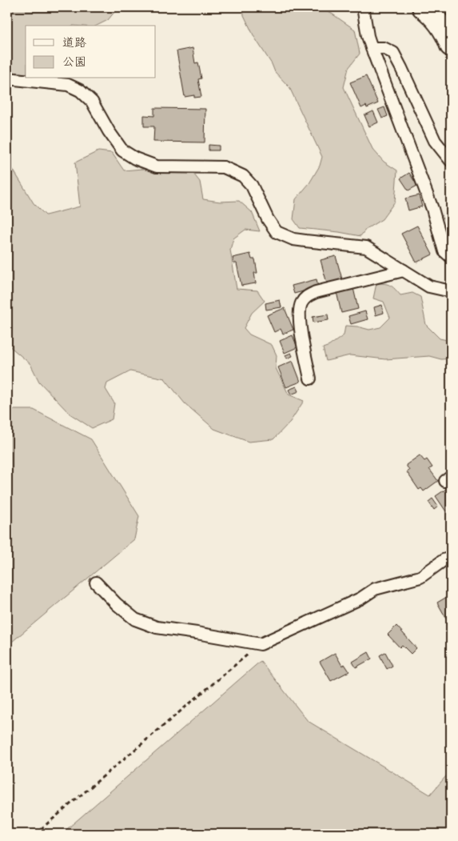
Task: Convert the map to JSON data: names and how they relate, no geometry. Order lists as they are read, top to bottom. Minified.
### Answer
{"legend":["道路","公園"]}
